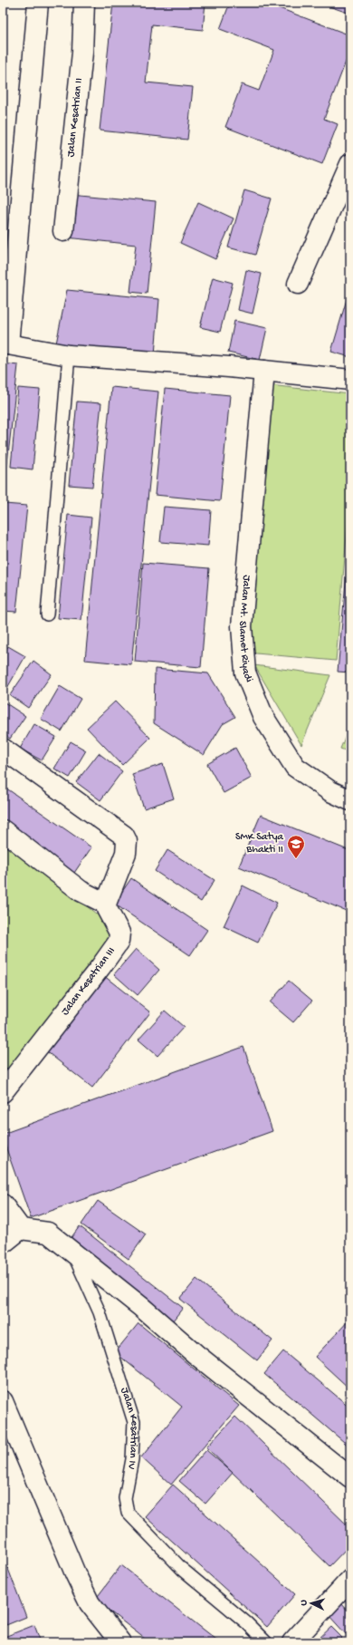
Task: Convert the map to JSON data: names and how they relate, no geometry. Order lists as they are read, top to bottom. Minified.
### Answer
{"streets":{"street":["Jalan Kesatrian II","Jalan Mt. Slamet Riyadi","Jalan Kesatrian III","Jalan Kesatrian IV"]},"places":{"school or university":["SMK Satya Bhakti II"]},"north":"left"}
